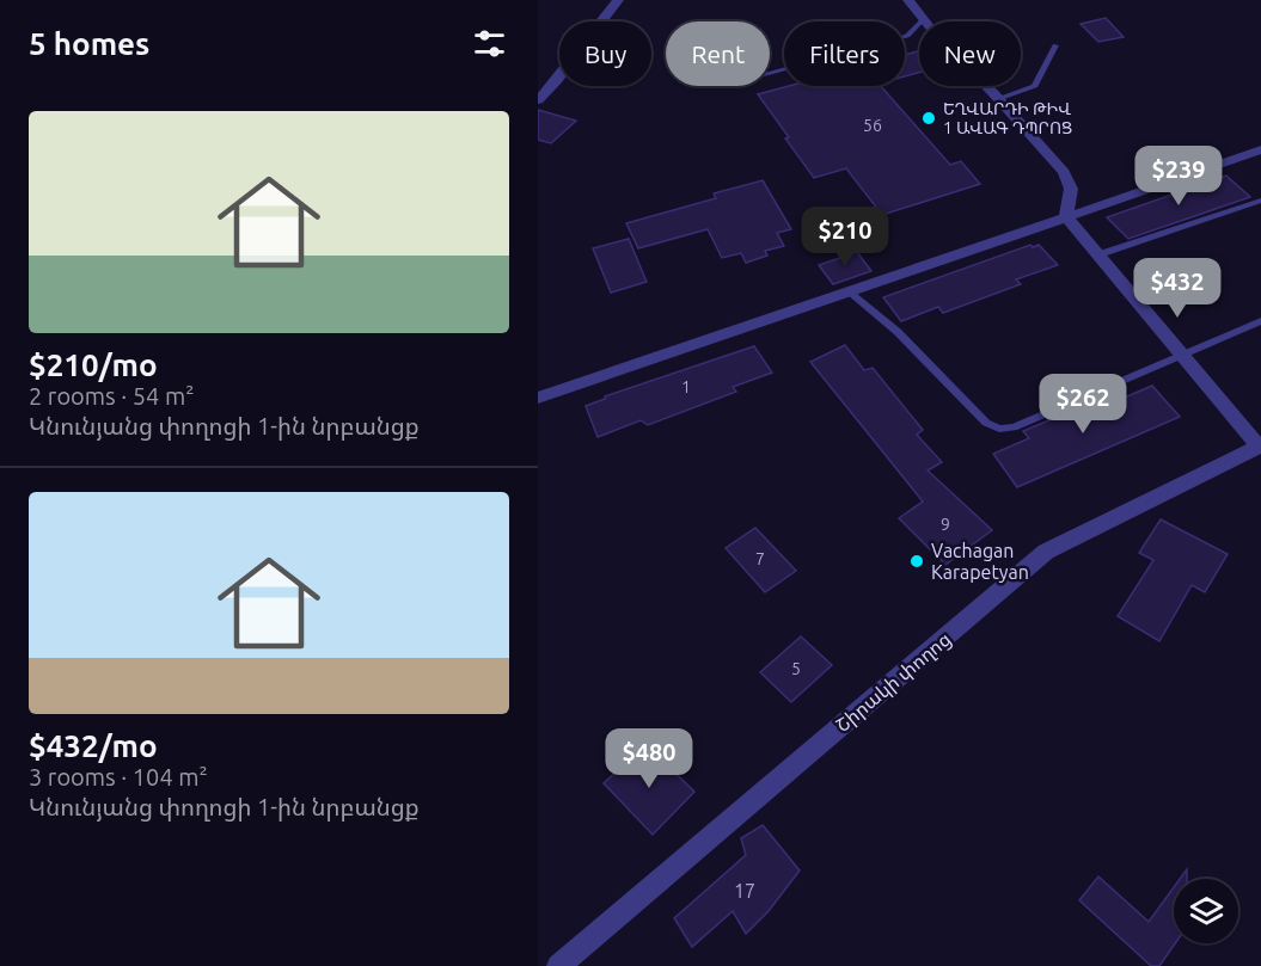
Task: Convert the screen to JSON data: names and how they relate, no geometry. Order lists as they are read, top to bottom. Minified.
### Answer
{"streets":{"street":["Շիրակի փողոց"]},"places":["ԵՂՎԱՐԴԻ ԹԻՎ 1 ԱՎԱԳ ԴՊՐՈՑ","Vachagan Karapetyan"],"house_numbers":["56","1","9","7","5","17"],"page":{"heading":"5 homes","chip":["Buy","Rent","Filters","New"],"list":[{"name":"$210/mo","note":"2 rooms · 54 m² · Կնունյանց փողոցի 1-ին նրբանցք"},{"name":"$432/mo","note":"3 rooms · 104 m² · Կնունյանց փողոցի 1-ին նրբանցք"}],"price":["$239","$210","$432","$262","$480"]}}
